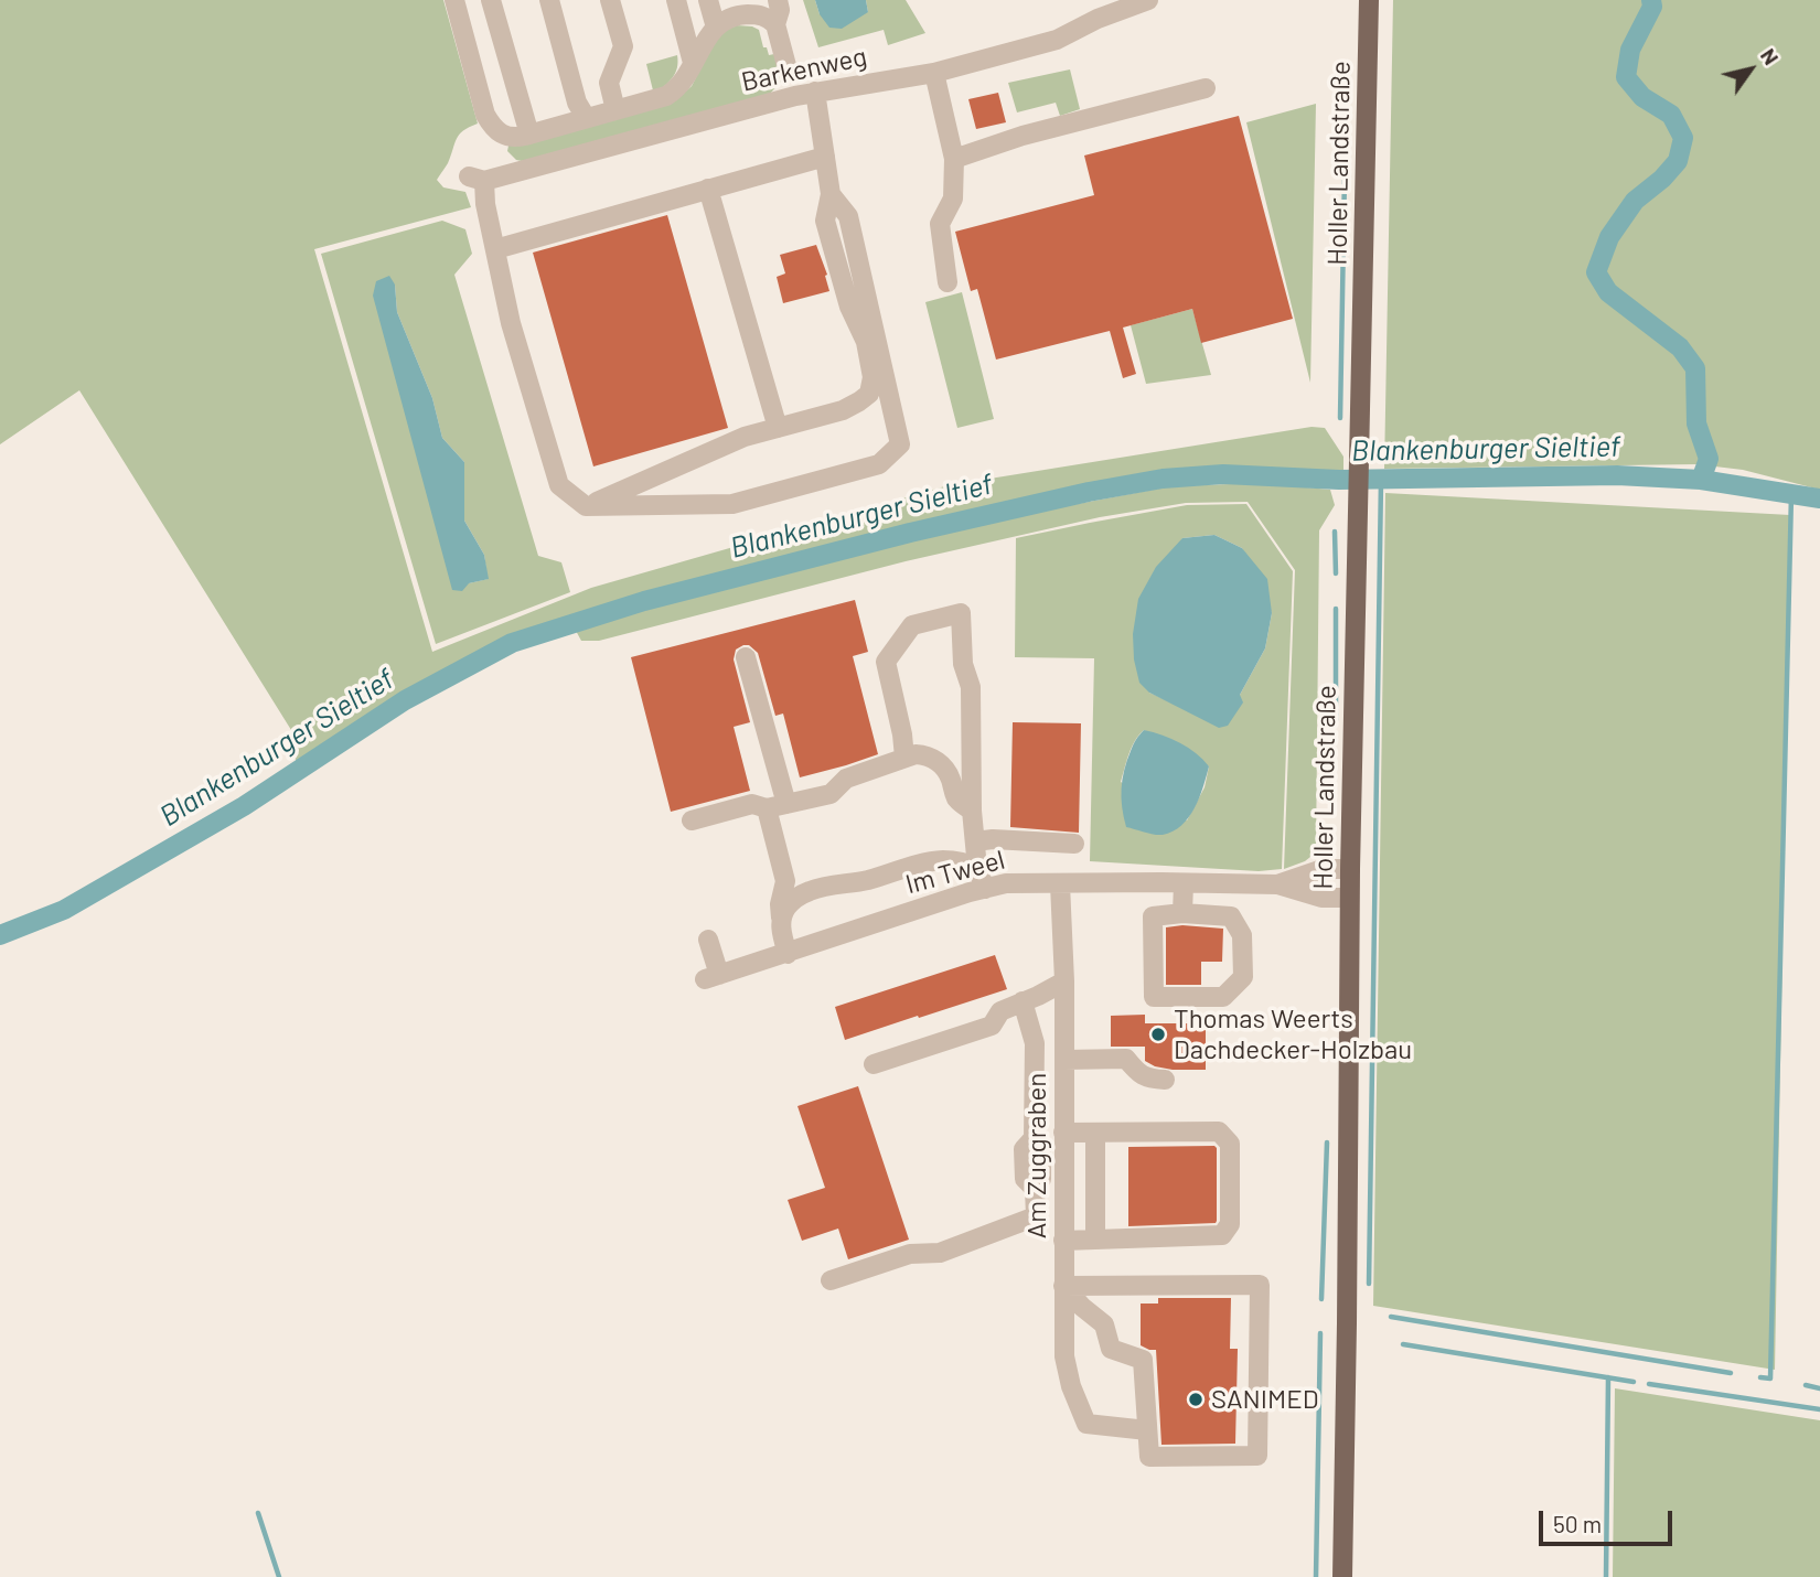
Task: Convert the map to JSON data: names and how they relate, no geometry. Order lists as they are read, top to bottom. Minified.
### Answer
{"streets":{"main road":["Holler Landstraße"],"street":["Barkenweg","Im Tweel","Am Zuggraben"]},"crossings":[["Holler Landstraße","Im Tweel"],["Im Tweel","Am Zuggraben"]],"water":["Blankenburger Sieltief"],"places":["Thomas Weerts Dachdecker-Holzbau","SANIMED"],"scale_bar":"50 m","north":"top right"}
